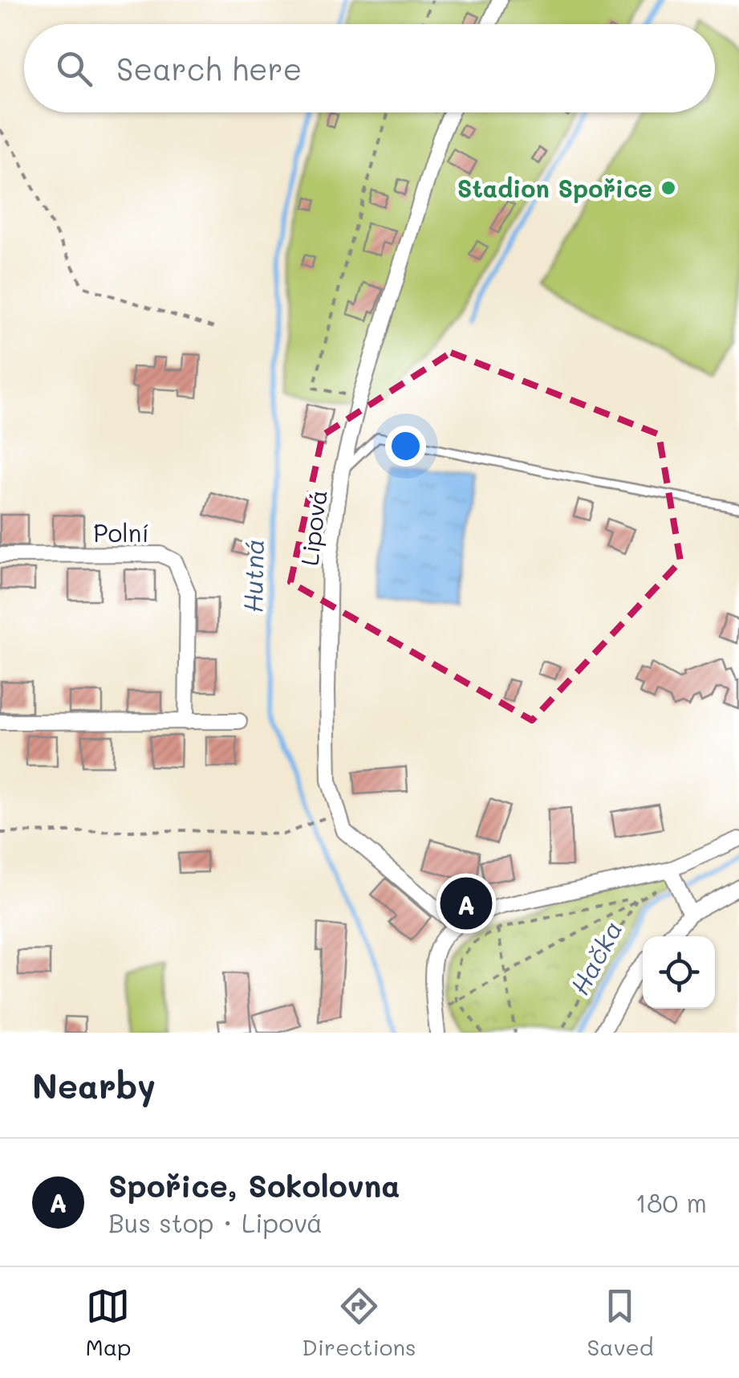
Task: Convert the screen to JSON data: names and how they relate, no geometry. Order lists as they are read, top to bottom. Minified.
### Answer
{"streets":{"street":["Lipová","Polní"]},"water":["Hutná","Hačka"],"places":["Stadion Spořice"],"page":{"search":"Search here","pins":"A","heading":"Nearby","list":[{"mark":"A","name":"Spořice, Sokolovna","note":"Bus stop · Lipová","value":"180 m"}],"nav":["Map","Directions","Saved"]}}
